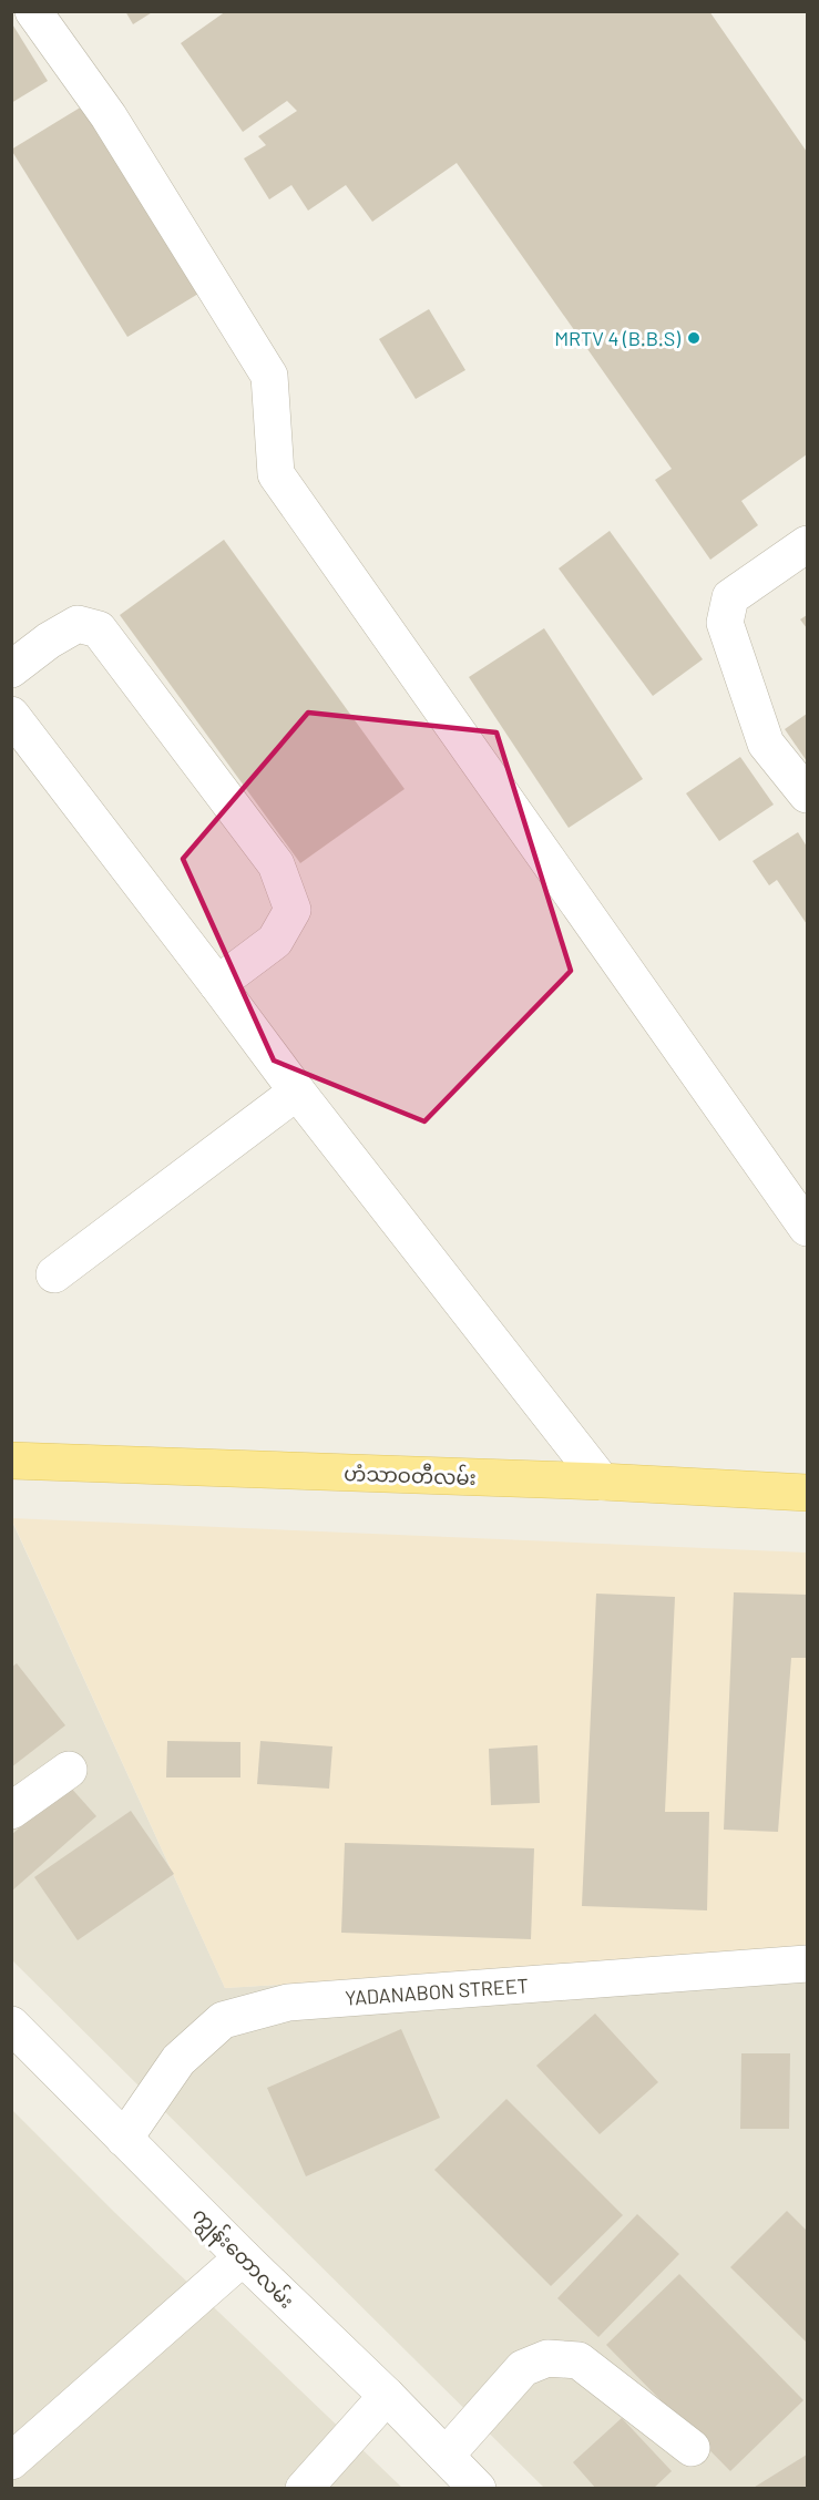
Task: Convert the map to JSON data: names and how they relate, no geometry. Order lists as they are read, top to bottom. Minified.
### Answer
{"streets":{"main road":["ဟံသာဝတီလမ်း"],"street":["YADANABON STREET","ကျွန်းတောလမ်း"]},"crossings":[["YADANABON STREET","ကျွန်းတောလမ်း"]],"places":["MRTV 4 (B.B.S)"]}
